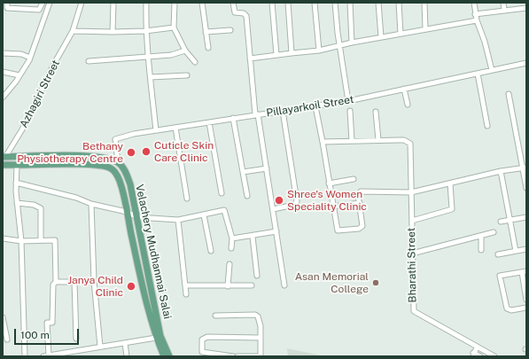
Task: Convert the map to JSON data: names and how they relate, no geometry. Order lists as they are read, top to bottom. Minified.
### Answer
{"streets":{"main road":["Velachery Mudhanmai Salai"],"street":["Azhagiri Street","Pillayarkoil Street","Bharathi Street"]},"crossings":[["Pillayarkoil Street","Velachery Mudhanmai Salai"]],"places":["Cuticle Skin Care Clinic","Bethany Physiotherapy Centre","Shree's Women Speciality Clinic","Asan Memorial College","Janya Child Clinic"],"scale_bar":"100 m"}
